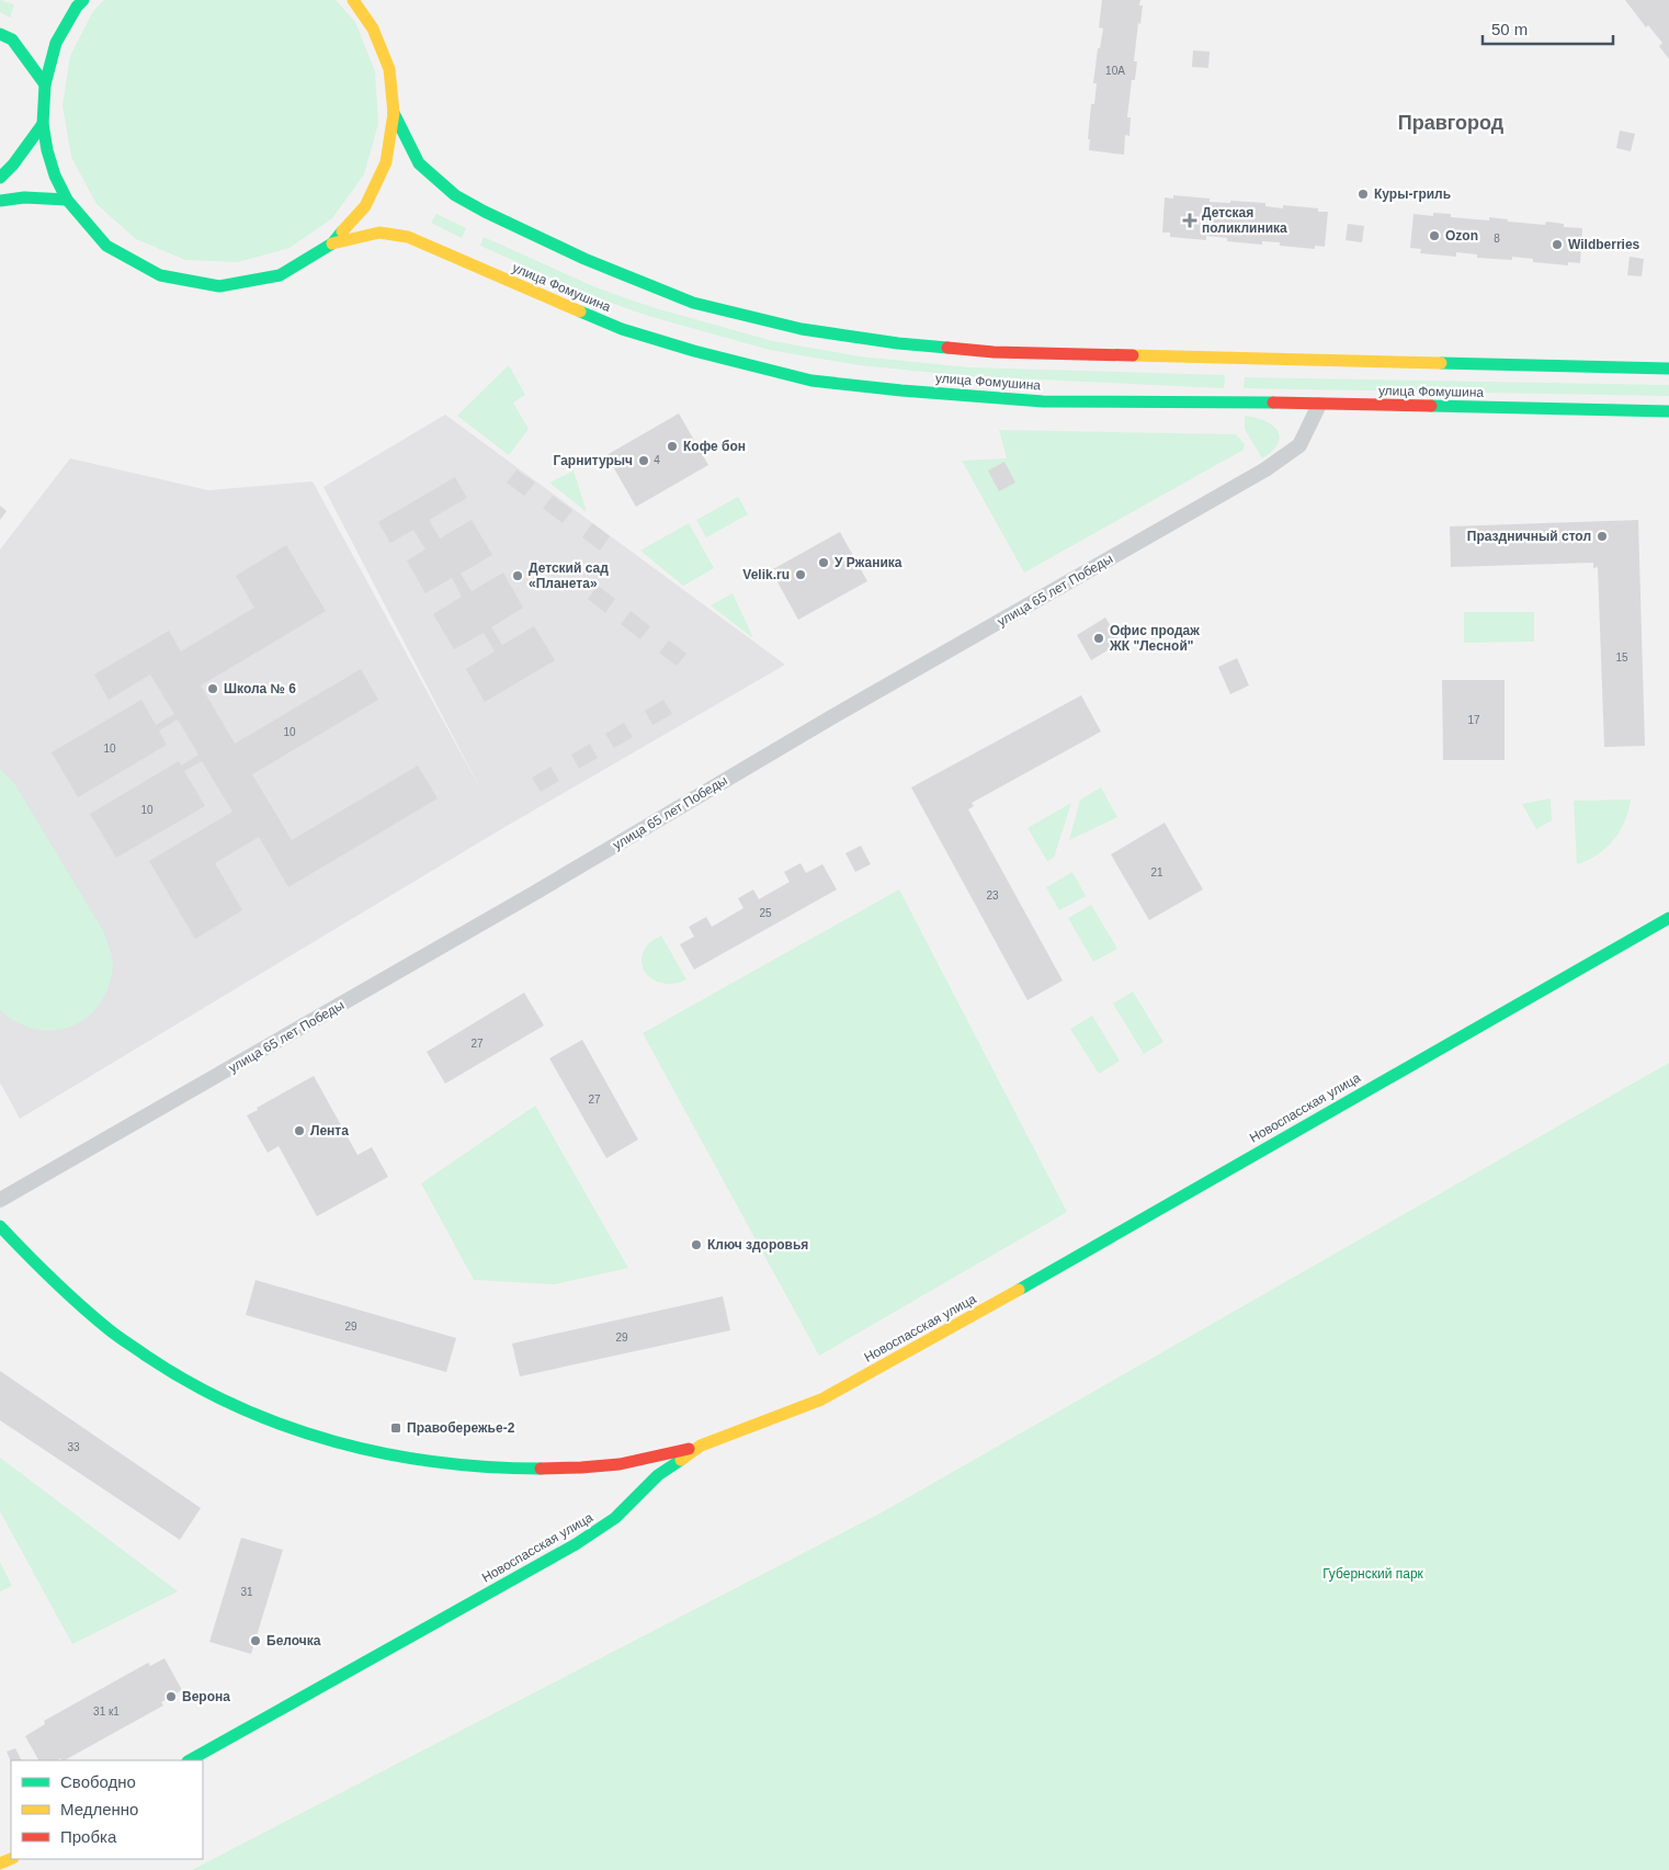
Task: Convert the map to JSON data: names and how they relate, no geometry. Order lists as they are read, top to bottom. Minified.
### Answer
{"streets":{"main road":["улица Фомушина","Новоспасская улица"],"street":["улица 65 лет Победы"]},"crossings":[["улица Фомушина","улица 65 лет Победы"]],"districts":["Правгород"],"parks":["Губернский парк"],"places":{"other":["Куры-гриль","Ozon","Wildberries","Кофе бон","Гарнитурыч","Праздничный стол","У Ржаника","Velik.ru","Детский сад «Планета»","Офис продаж ЖК \"Лесной\"","Школа № 6","Лента","Ключ здоровья","Белочка","Верона"],"health":["Детская поликлиника"],"transit":["Правобережье-2"]},"house_numbers":["10А","8","4","15","17","10","10","10","21","23","25","27","27","29","29","33","31","31 к1"],"legend":["Свободно","Медленно","Пробка"],"scale_bar":"50 m"}
